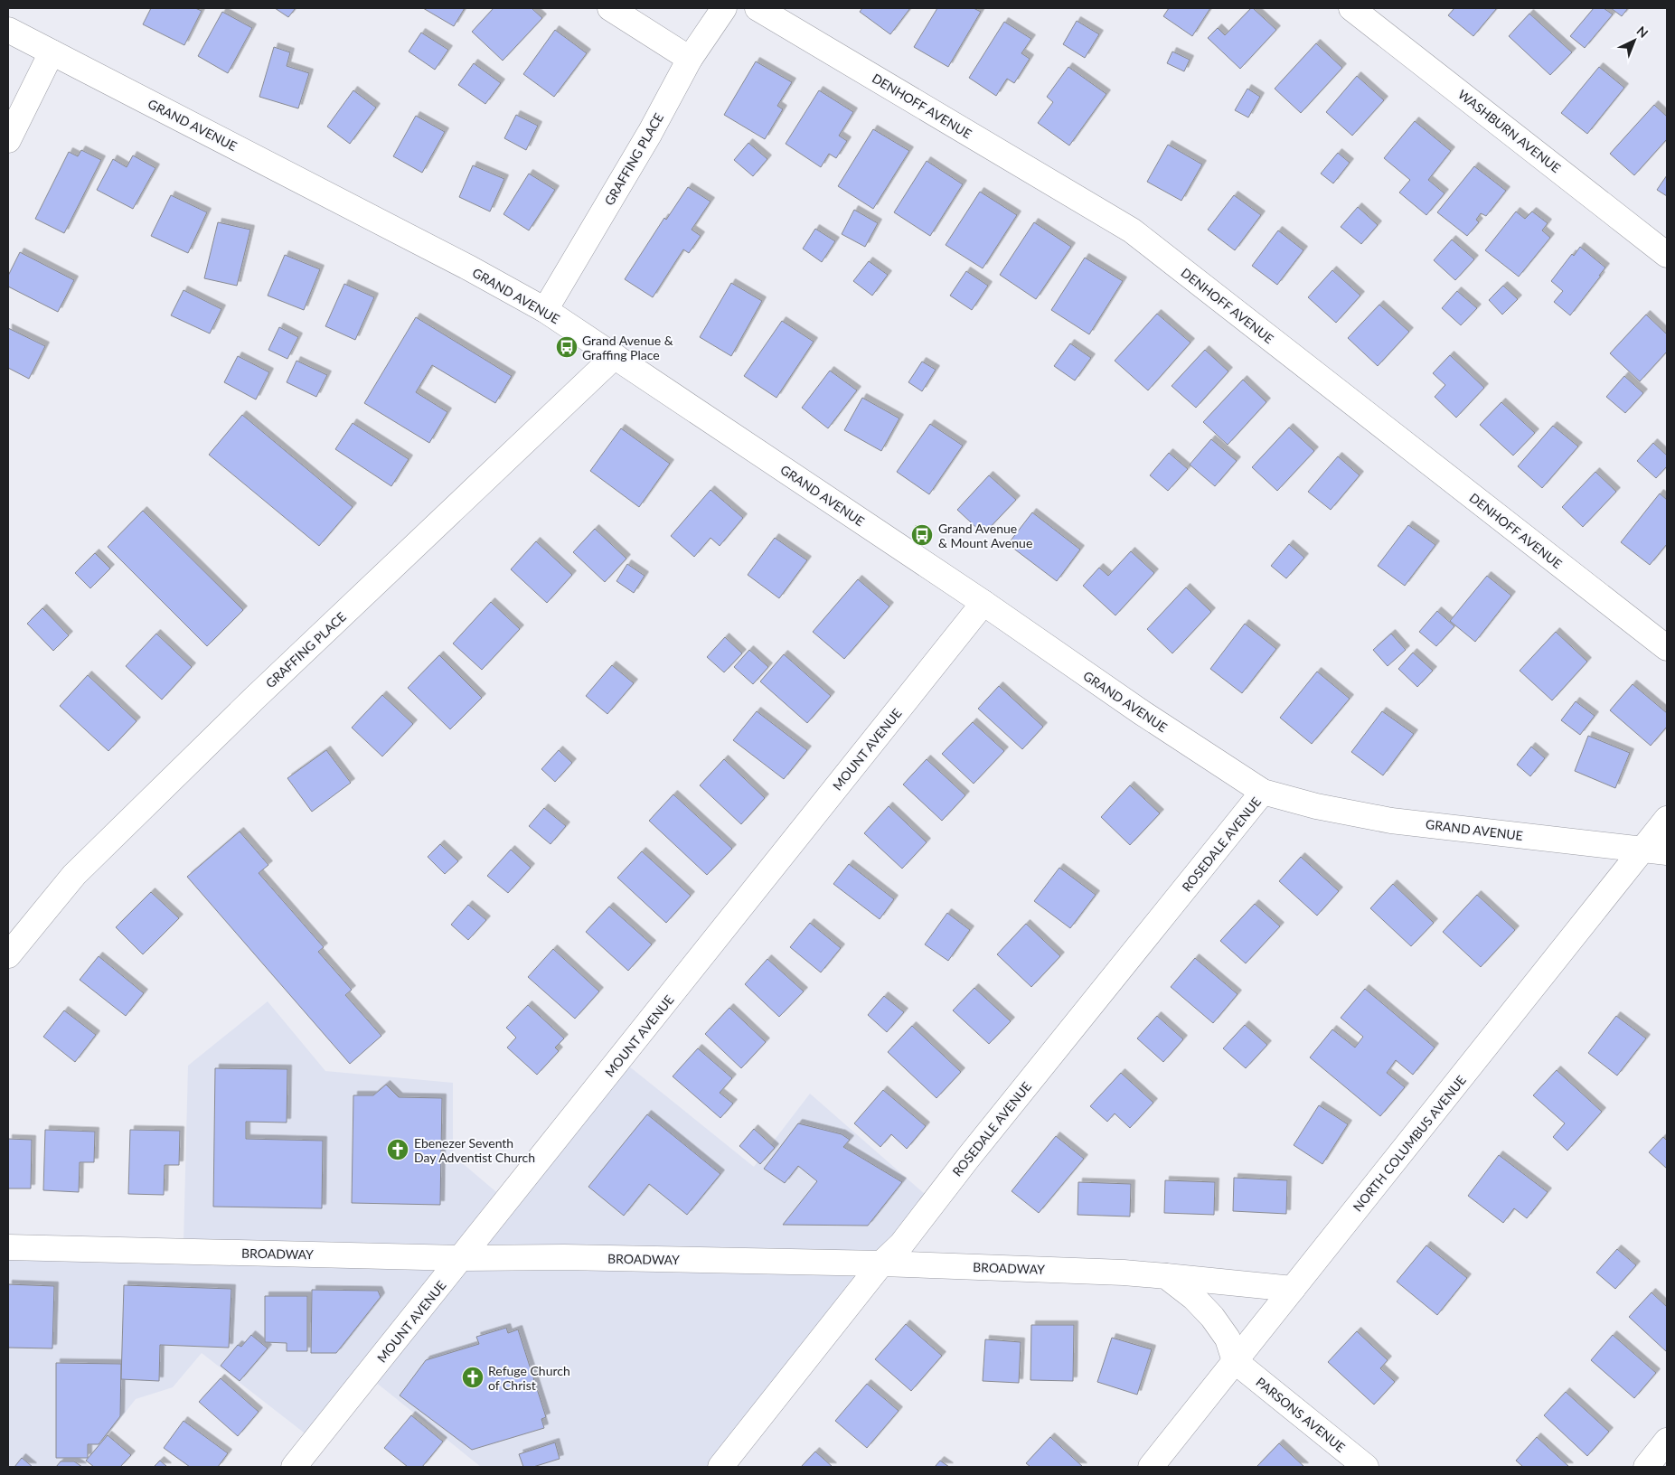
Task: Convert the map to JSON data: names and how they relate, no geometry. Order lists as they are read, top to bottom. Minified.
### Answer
{"streets":{"street":["DENHOFF AVENUE","GRAND AVENUE","WASHBURN AVENUE","GRAFFING PLACE","MOUNT AVENUE","ROSEDALE AVENUE","NORTH COLUMBUS AVENUE","BROADWAY","PARSONS AVENUE"]},"crossings":[["GRAND AVENUE","GRAFFING PLACE"],["GRAND AVENUE","MOUNT AVENUE"],["GRAND AVENUE","ROSEDALE AVENUE"],["GRAND AVENUE","NORTH COLUMBUS AVENUE"],["MOUNT AVENUE","BROADWAY"],["ROSEDALE AVENUE","BROADWAY"],["NORTH COLUMBUS AVENUE","BROADWAY"],["NORTH COLUMBUS AVENUE","PARSONS AVENUE"]],"places":{"bus stop":["Grand Avenue & Graffing Place","Grand Avenue & Mount Avenue"],"church":["Ebenezer Seventh Day Adventist Church","Refuge Church of Christ"]},"north":"top right"}
